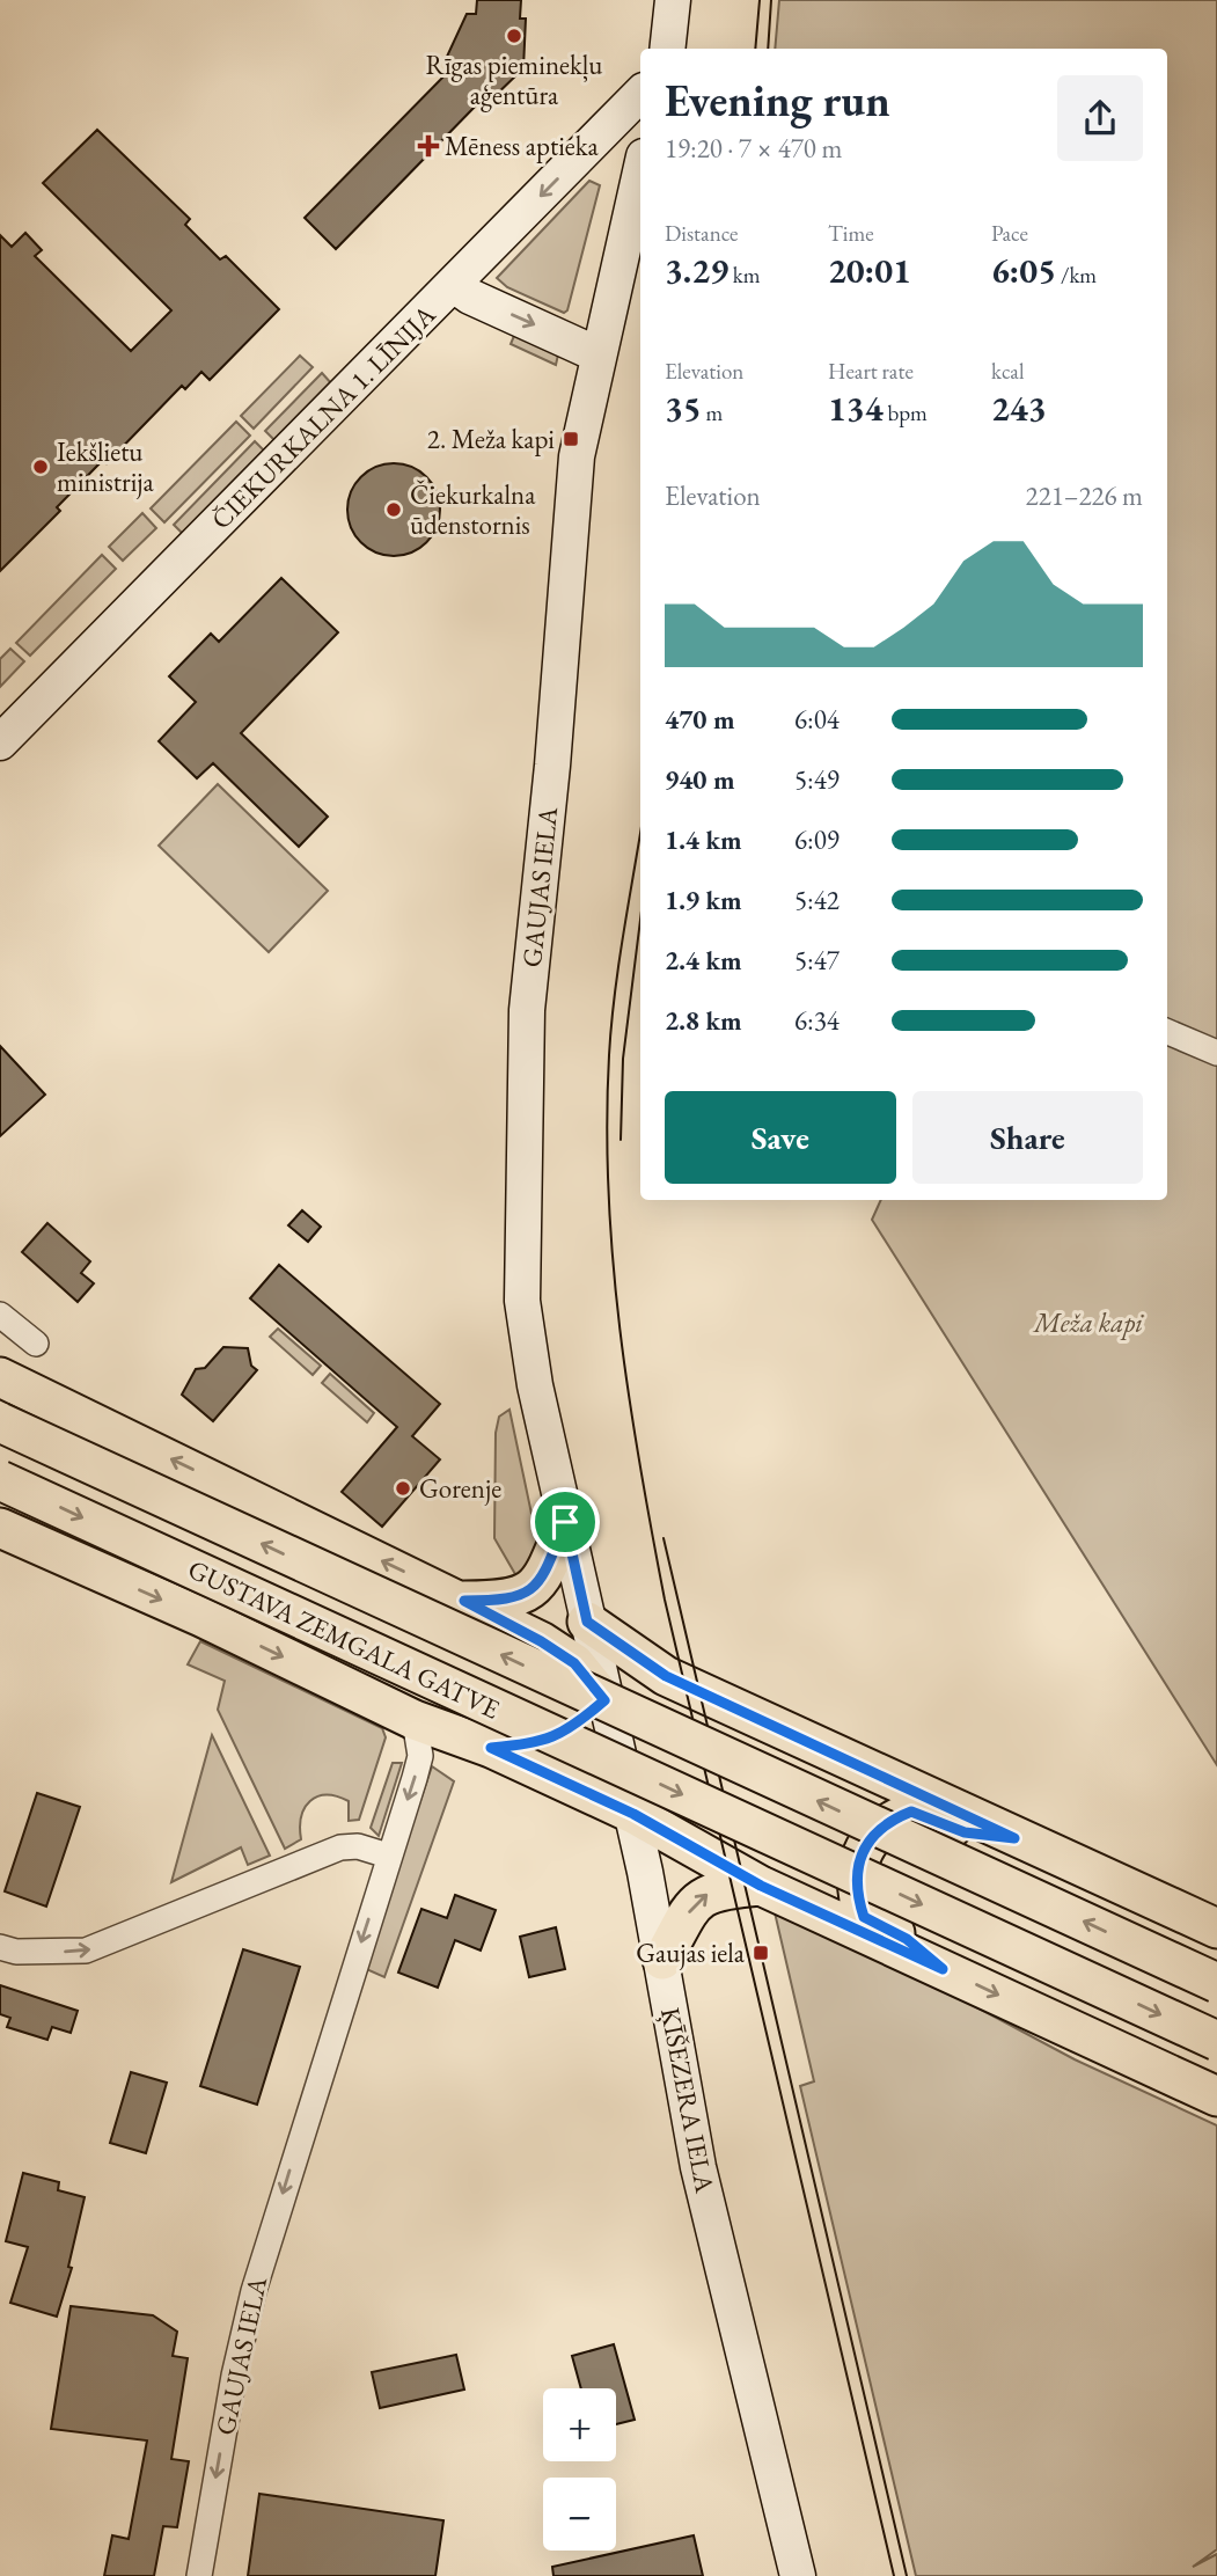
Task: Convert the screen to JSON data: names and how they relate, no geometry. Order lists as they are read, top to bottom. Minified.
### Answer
{"streets":{"main road":["GUSTAVA ZEMGALA GATVE"],"street":["ČIEKURKALNA 1. LĪNIJA","GAUJAS IELA","ĶĪŠEZERA IELA"]},"crossings":[["GAUJAS IELA","ĶĪŠEZERA IELA"]],"one_way":["GAUJAS IELA"],"parks":["Meža kapi"],"places":{"other":["Rīgas pieminekļu aģentūra","Iekšlietu ministrija","Čiekurkalna ūdenstornis","Gorenje"],"health":["Mēness aptieka"],"transit":["2. Meža kapi","Gaujas iela"]},"page":{"heading":["Evening run","19:20 · 7 × 470 m"],"stats":[["Distance","3.29 km"],["Time","20:01"],["Pace","6:05 /km"],["Elevation","35 m"],["Heart rate","134 bpm"],["kcal","243"]],"chart":["Elevation","221–226 m"],"list":[{"name":"470 m","note":"6:04"},{"name":"940 m","note":"5:49"},{"name":"1.4 km","note":"6:09"},{"name":"1.9 km","note":"5:42"},{"name":"2.4 km","note":"5:47"},{"name":"2.8 km","note":"6:34"}],"buttons":["Save","Share"],"map_buttons":["+","−"]}}
